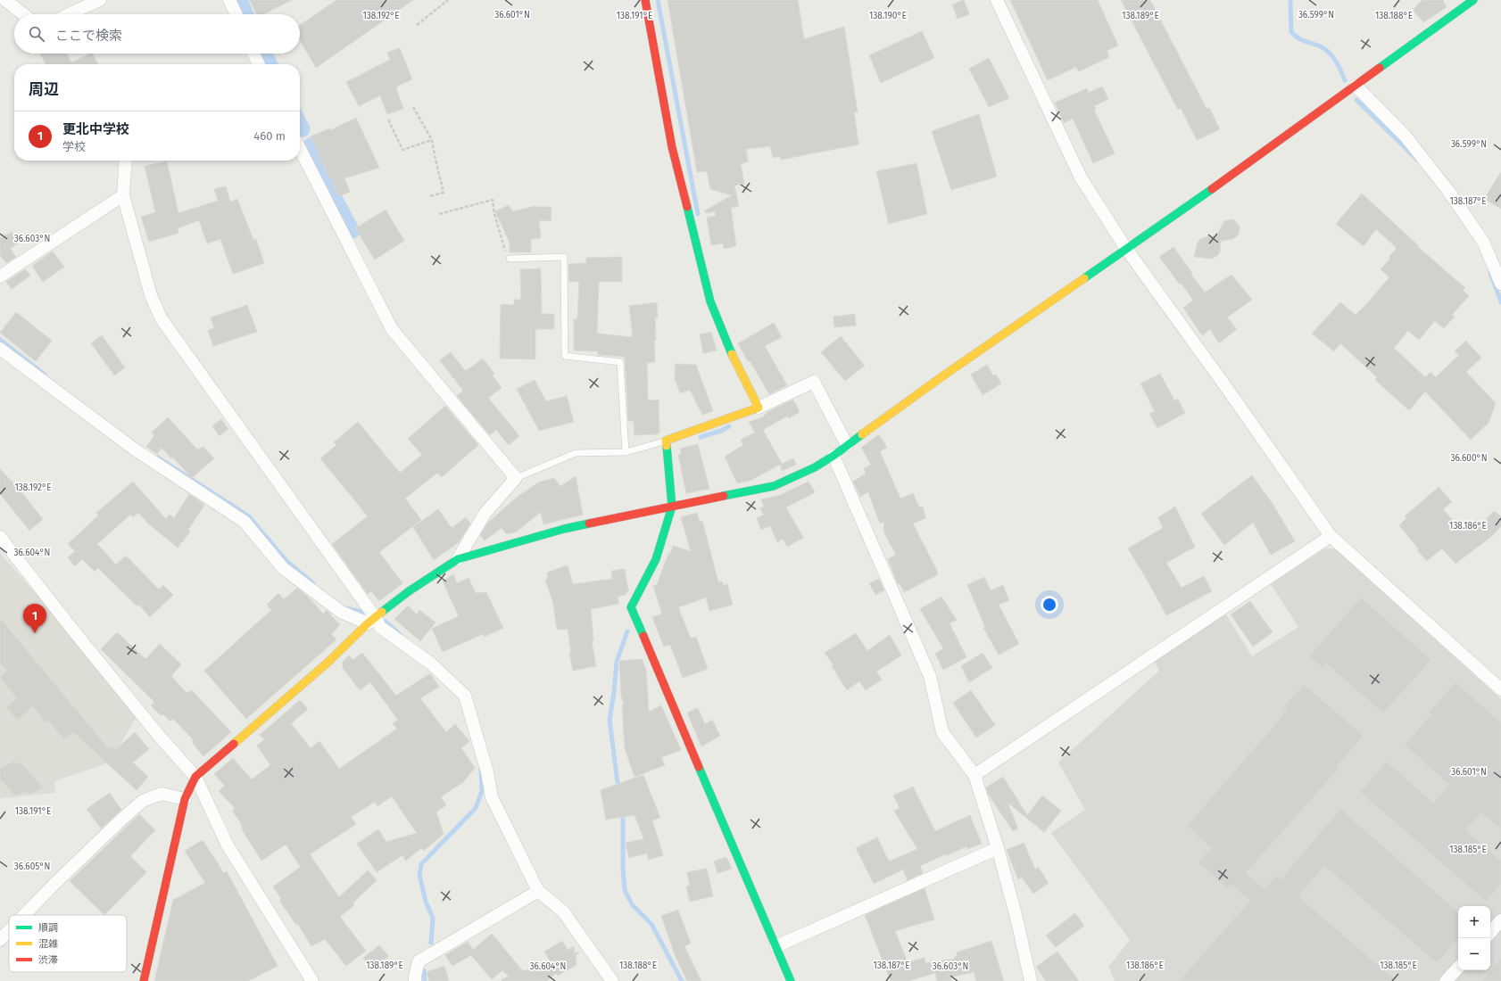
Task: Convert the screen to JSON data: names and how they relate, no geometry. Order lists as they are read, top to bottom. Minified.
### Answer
{"legend":["順調","混雑","渋滞"],"page":{"search":"ここで検索","heading":"周辺","list":[{"mark":"1","name":"更北中学校","note":"学校","value":"460 m"}],"pins":"1","map_buttons":["+","−"]},"coordinates":["36.599°N","36.601°N","138.189°E","138.192°E","138.191°E","138.190°E","138.188°E","138.187°E","36.603°N","36.600°N","138.186°E","36.604°N","138.185°E","36.605°N"]}
